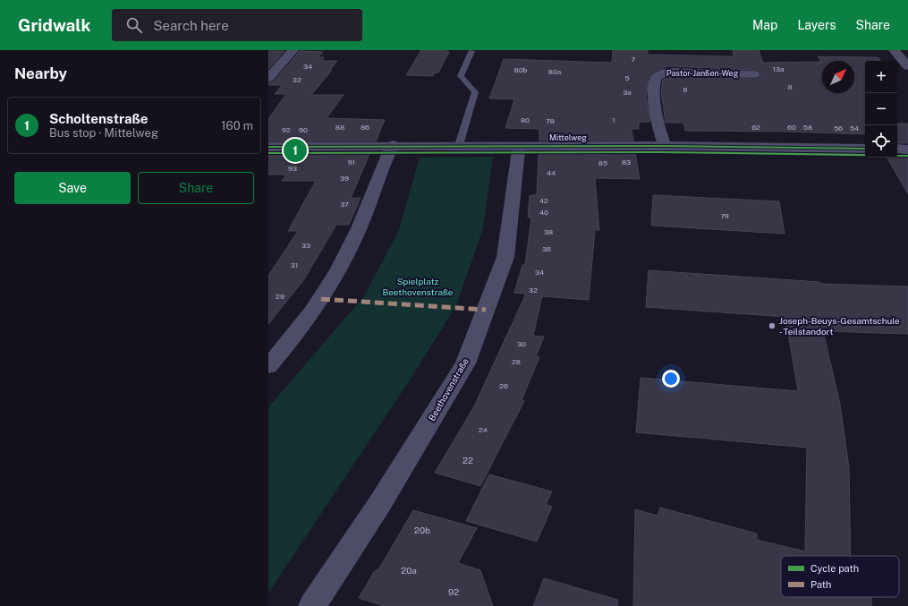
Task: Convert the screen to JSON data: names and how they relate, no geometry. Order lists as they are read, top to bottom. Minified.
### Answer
{"streets":{"street":["Pastor-Janßen-Weg","Mittelweg","Beethovenstraße"]},"crossings":[["Pastor-Janßen-Weg","Mittelweg"],["Mittelweg","Beethovenstraße"]],"parks":["Spielplatz Beethovenstraße"],"places":["Joseph-Beuys-Gesamtschule - Teilstandort"],"house_numbers":["7","34","13a","80b","80a","5","32","8","6","3a","80","1","78","88","86","62","60","58","56","54","92","90","91","83","85","93","44","39","42","37","40","79","38","33","36","31","34","32","29","30","28","26","24","22","20b","20a","92"],"legend":["Cycle path","Path"],"north":"top right","page":{"header":"Gridwalk","search":"Search here","nav":["Map","Layers","Share"],"heading":"Nearby","map_buttons":["+","−"],"list":[{"mark":"1","name":"Scholtenstraße","note":"Bus stop · Mittelweg","value":"160 m"}],"pins":"1","buttons":["Save","Share"]}}
